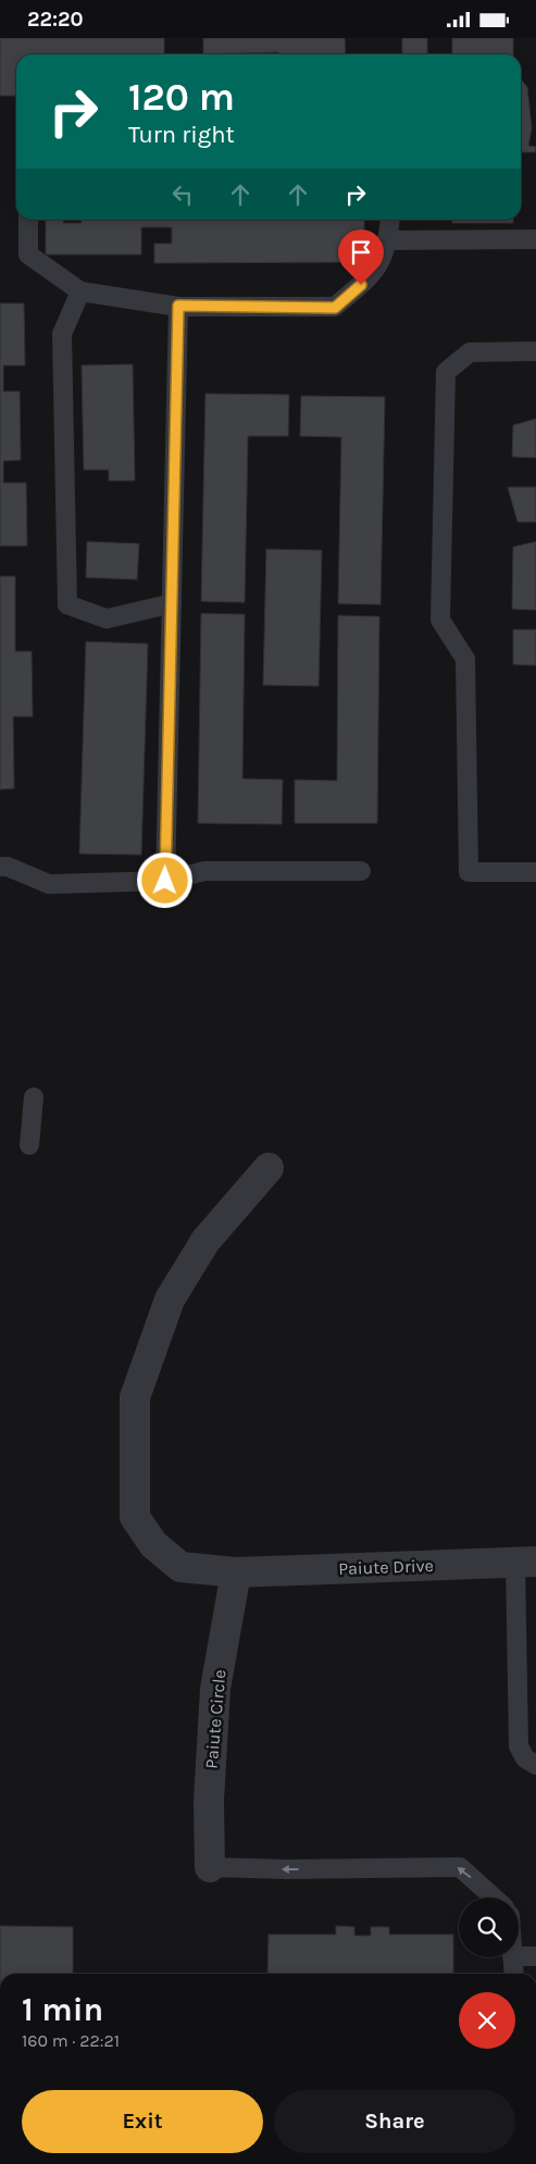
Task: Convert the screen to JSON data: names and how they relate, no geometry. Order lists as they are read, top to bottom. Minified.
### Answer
{"streets":{"street":["Paiute Drive","Paiute Circle"]},"crossings":[["Paiute Drive","Paiute Circle"]],"page":{"status":"22:20","turn":["120 m","Turn right"],"heading":["1 min","160 m · 22:21"],"buttons":["Exit","Share"]}}
